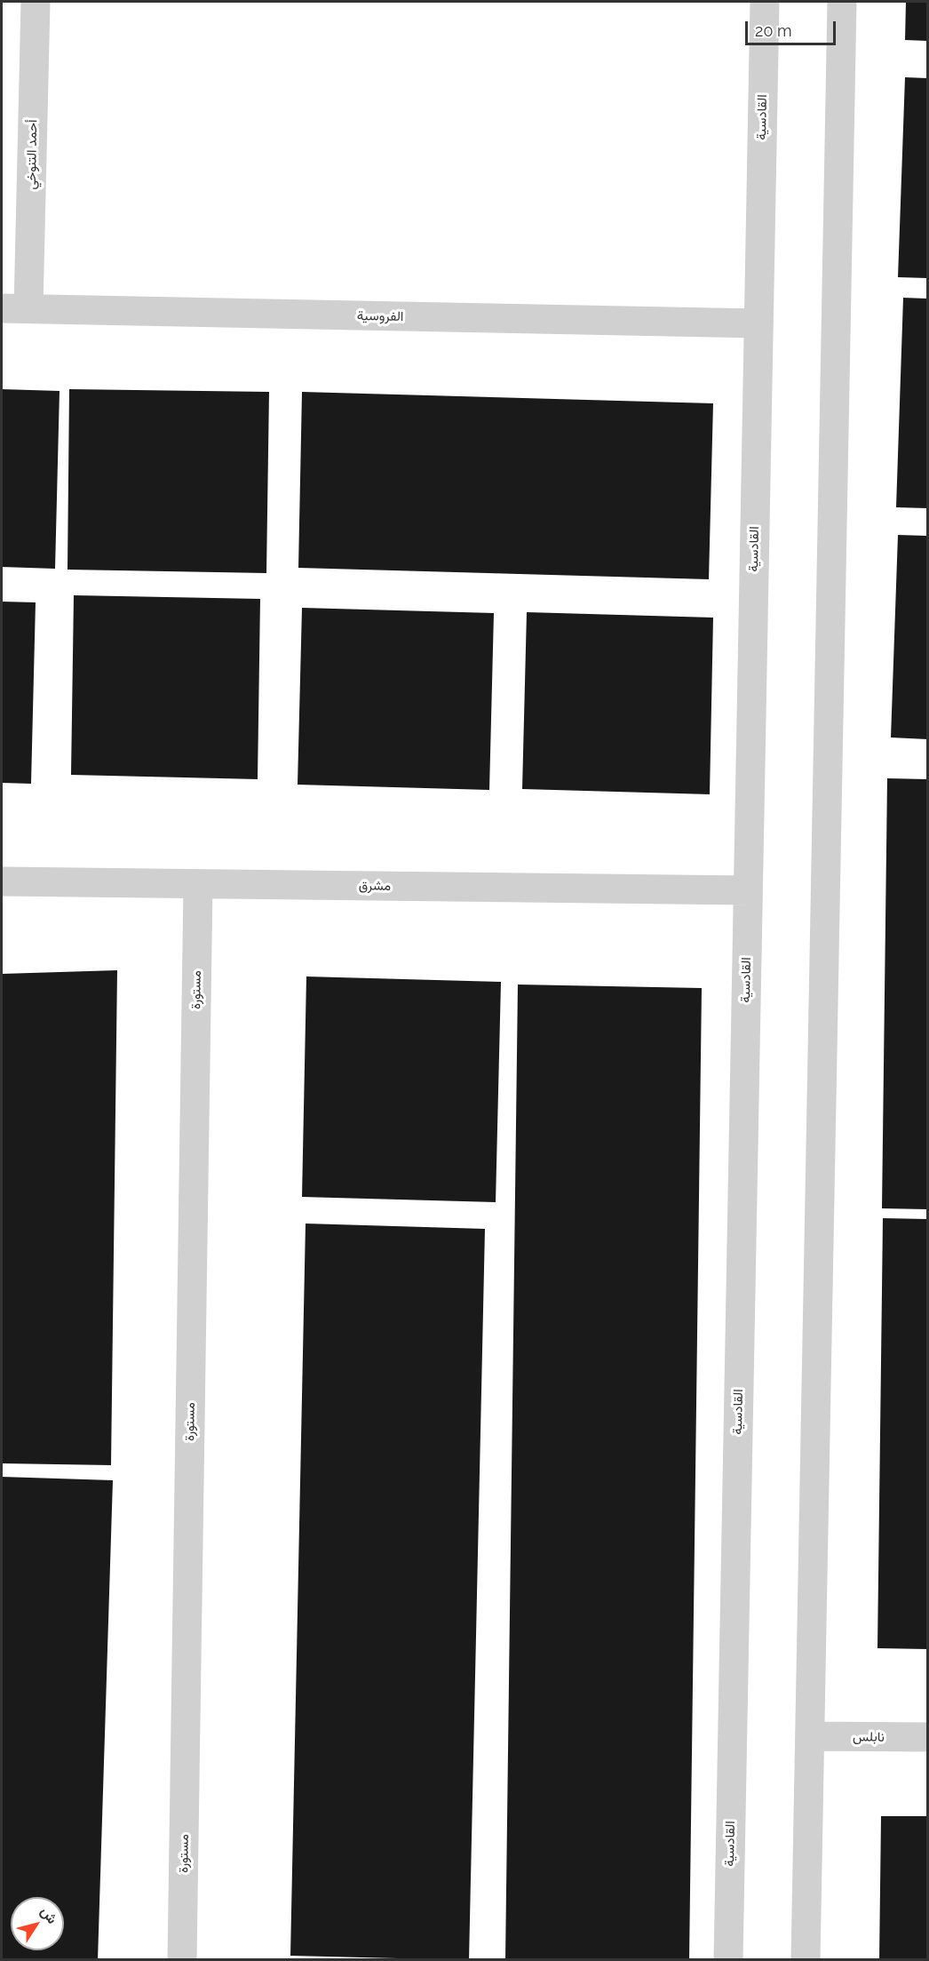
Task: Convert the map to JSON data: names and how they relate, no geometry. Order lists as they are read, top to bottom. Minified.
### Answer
{"streets":{"street":["القادسية","أحمد التنوخي","الفروسية","مشرق","مستورة","نابلس"]},"crossings":[["القادسية","الفروسية"],["القادسية","مشرق"],["أحمد التنوخي","الفروسية"],["مشرق","مستورة"]],"scale_bar":"20 m","north":"top right"}
